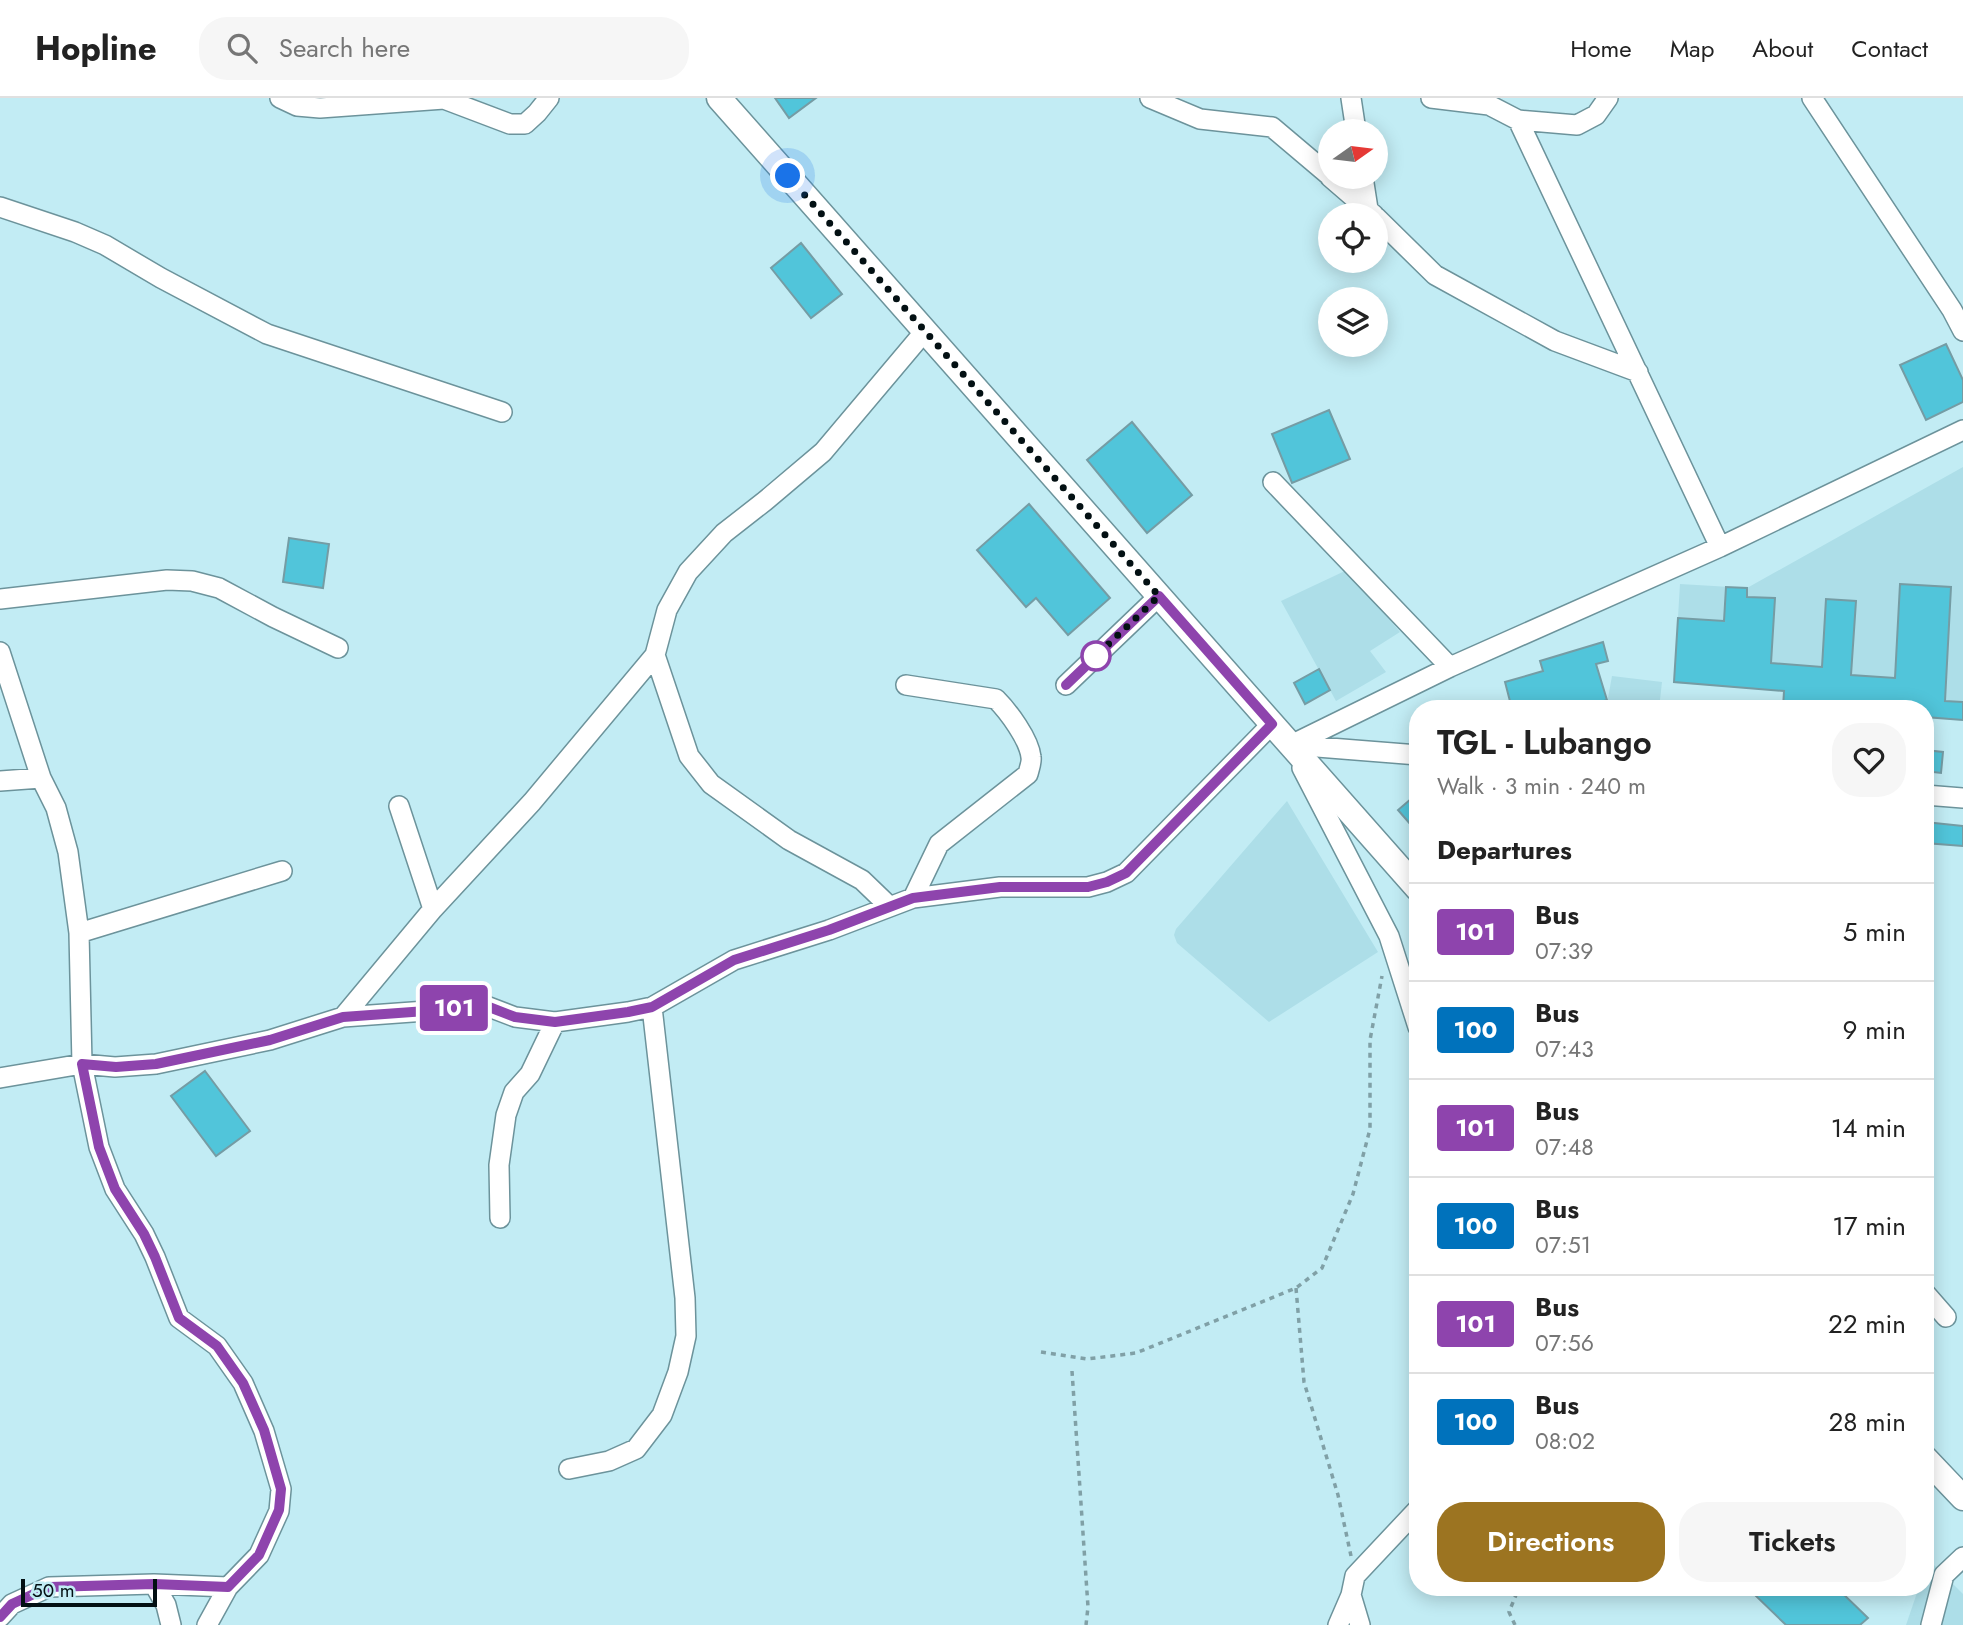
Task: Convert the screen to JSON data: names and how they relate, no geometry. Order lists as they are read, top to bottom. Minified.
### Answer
{"lines":["bus line 101"],"scale_bar":"50 m","north":"right","page":{"header":"Hopline","search":"Search here","nav":["Home","Map","About","Contact"],"on_map":"101","heading":[["TGL - Lubango","Walk · 3 min · 240 m"],"Departures"],"list":[{"mark":"101","name":"Bus","note":"07:39","value":"5 min"},{"mark":"100","name":"Bus","note":"07:43","value":"9 min"},{"mark":"101","name":"Bus","note":"07:48","value":"14 min"},{"mark":"100","name":"Bus","note":"07:51","value":"17 min"},{"mark":"101","name":"Bus","note":"07:56","value":"22 min"},{"mark":"100","name":"Bus","note":"08:02","value":"28 min"}],"buttons":["Directions","Tickets"],"scale":"50 m"}}
